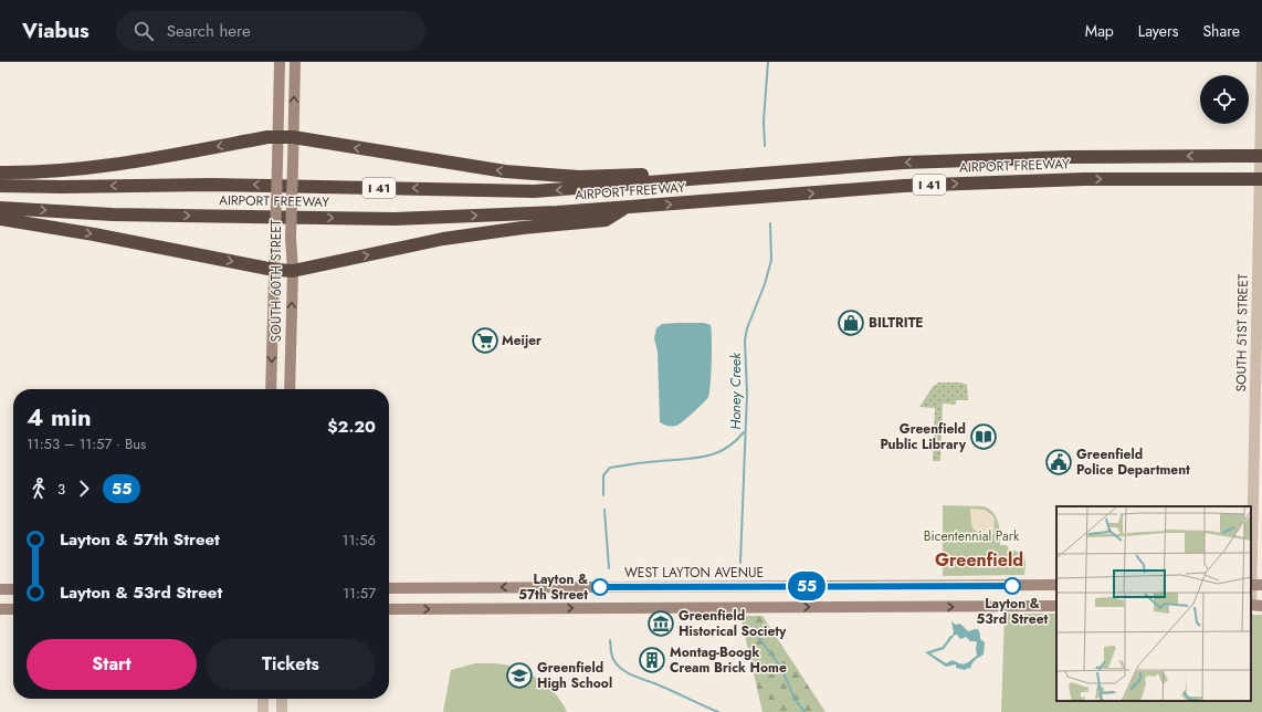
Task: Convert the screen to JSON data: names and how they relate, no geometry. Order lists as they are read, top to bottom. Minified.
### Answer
{"streets":{"highway":["AIRPORT FREEWAY","I 41"],"main road":["SOUTH 60TH STREET","WEST LAYTON AVENUE"],"street":["SOUTH 51ST STREET"]},"districts":["Greenfield"],"water":["Honey Creek"],"parks":["Bicentennial Park"],"places":{"shop":["BILTRITE"],"supermarket":["Meijer"],"library":["Greenfield Public Library"],"public building":["Greenfield Police Department"],"other":["Layton & 53rd Street","Layton & 57th Street"],"museum":["Greenfield Historical Society"],"building":["Montag-Boogk Cream Brick Home"],"school or university":["Greenfield High School"]},"lines":["bus line 55"],"page":{"header":"Viabus","search":"Search here","nav":["Map","Layers","Share"],"on_map":"55","heading":["4 min","11:53 – 11:57 · Bus","$2.20"],"legs":["3","55"],"list":[{"name":"Layton & 57th Street","value":"11:56"},{"name":"Layton & 53rd Street","value":"11:57"}],"buttons":["Start","Tickets"]}}
